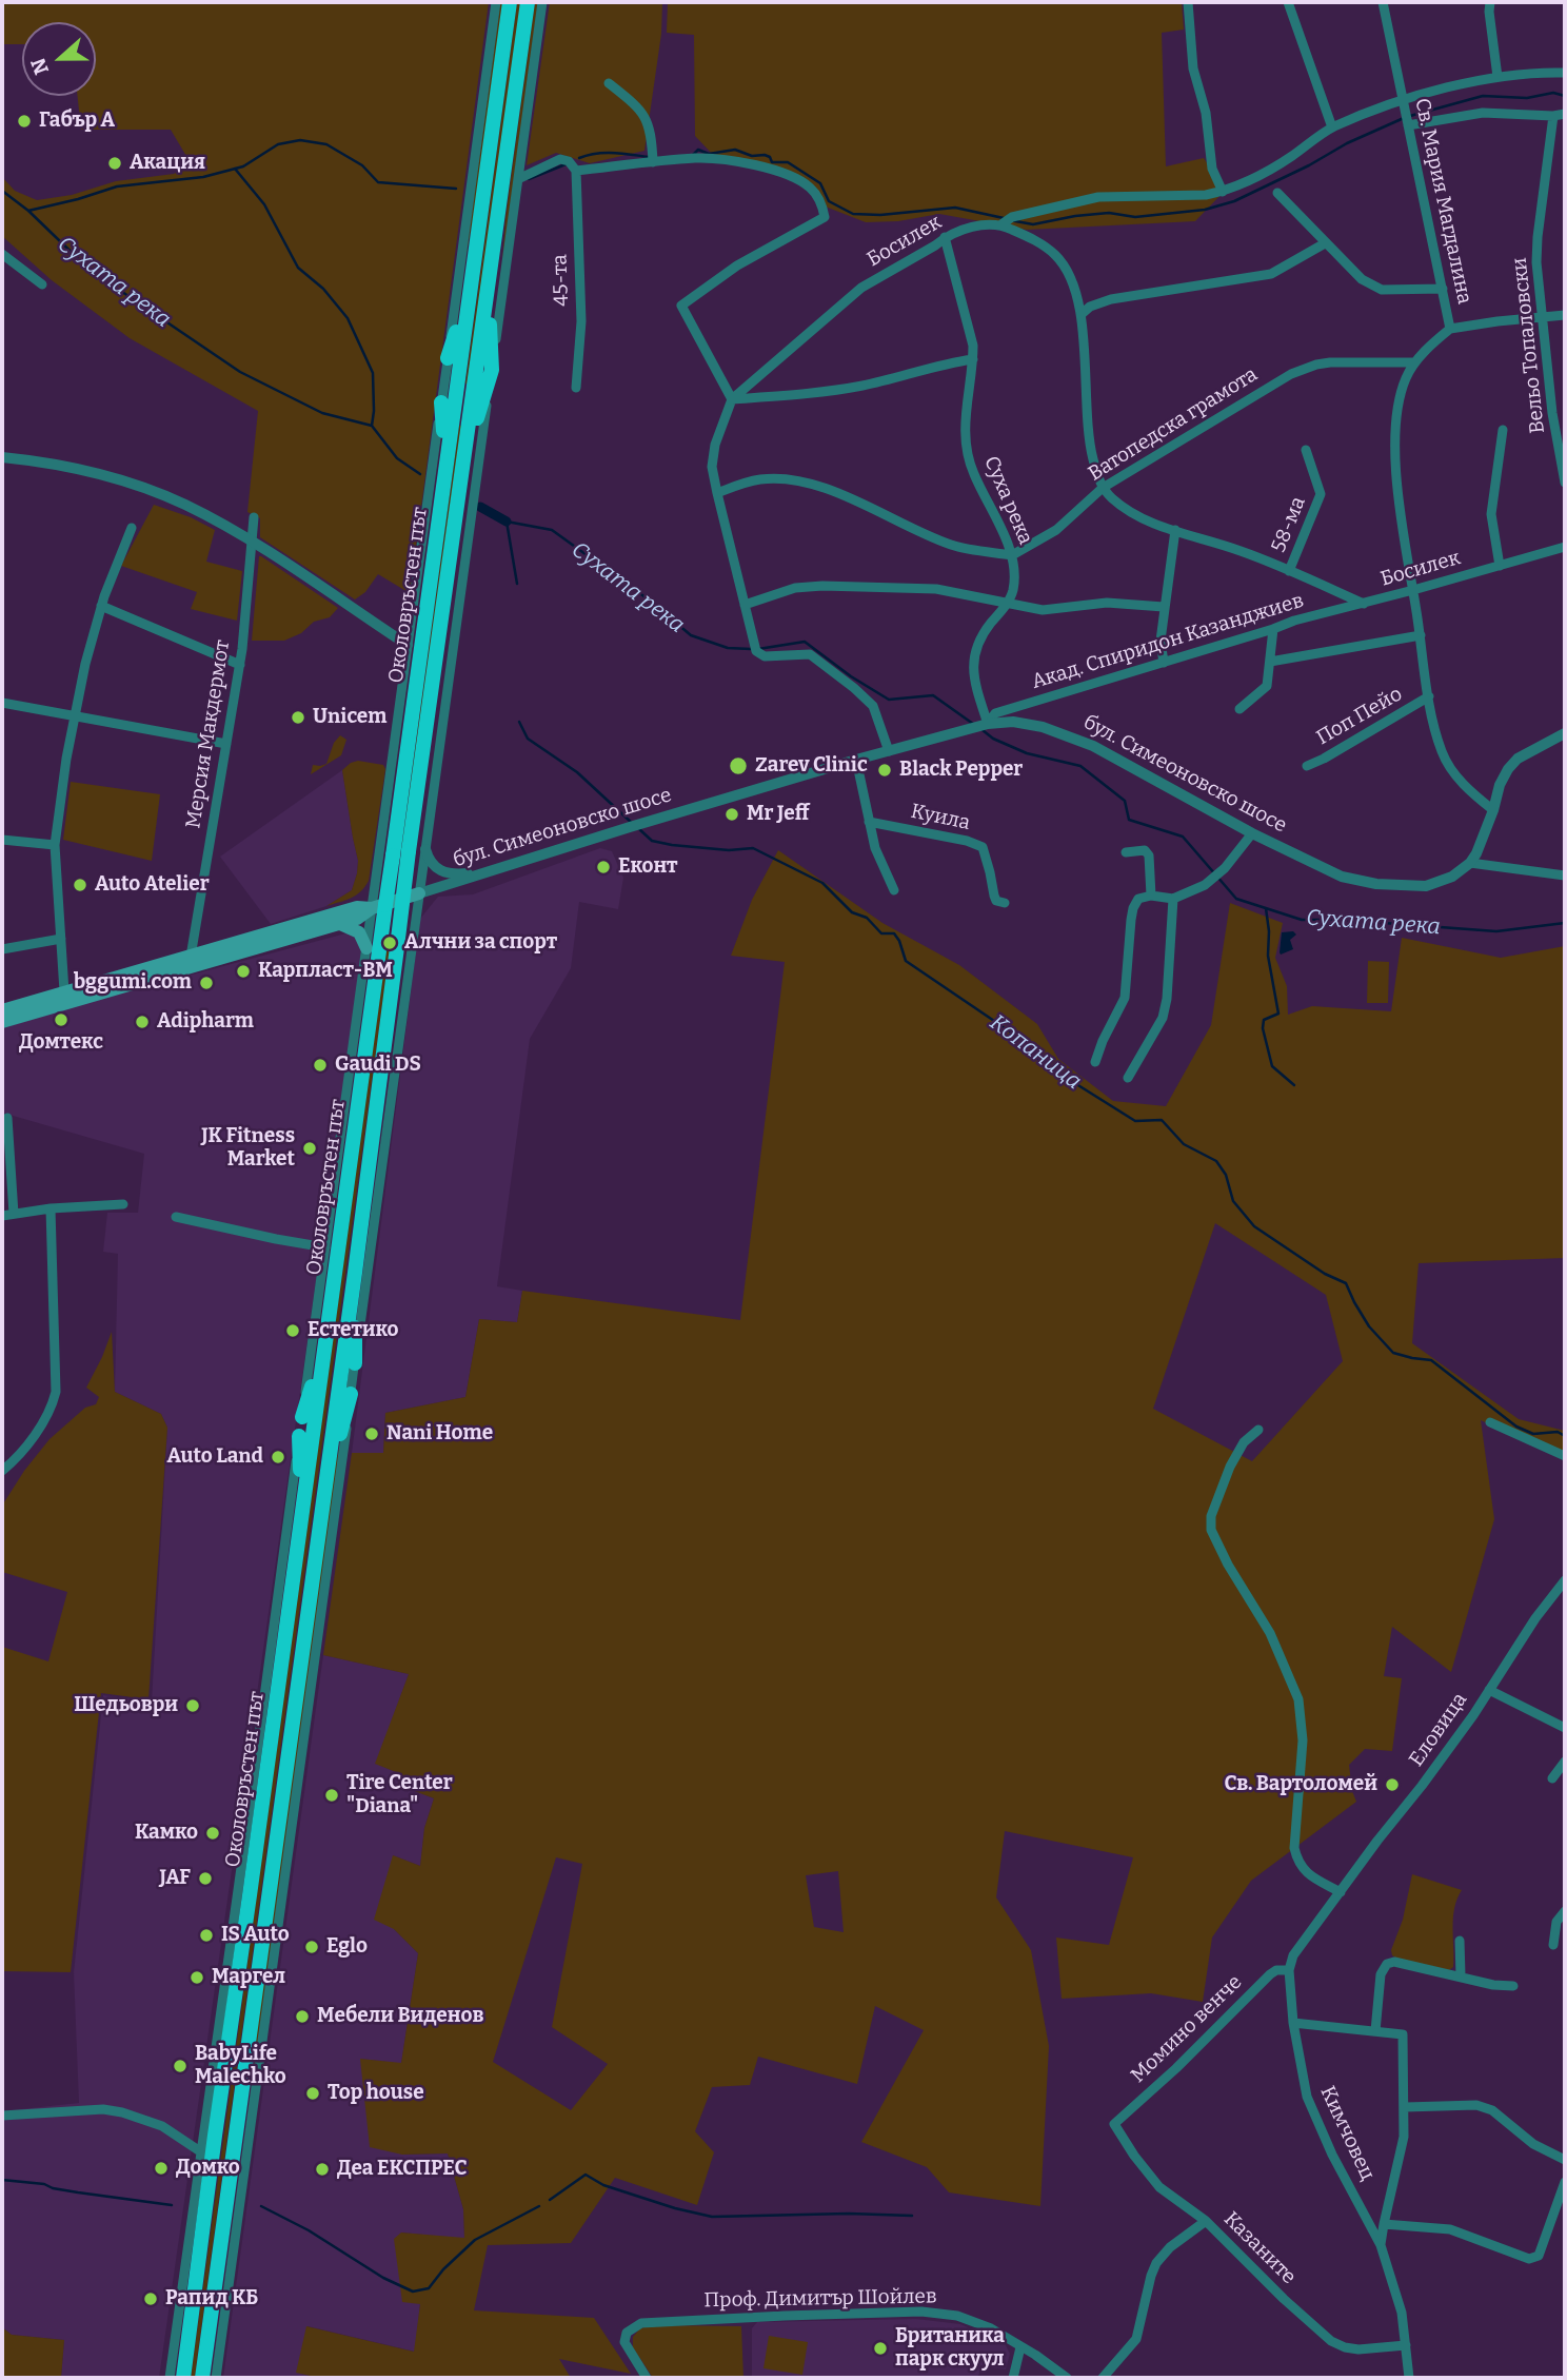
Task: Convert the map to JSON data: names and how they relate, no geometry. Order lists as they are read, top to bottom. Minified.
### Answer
{"streets":{"highway":["Околовръстен път"],"main road":["бул. Симеоновско шосе"],"street":["Св. Мария Магдалина","Босилек","45-та","Вельо Топаловски","Ватопедска грамота","Суха река","58-ма","Акад. Спиридон Казанджиев","Поп Пейо","Мерсия Макдермот","Куила","Еловица","Момино венче","Кимчовец","Казаните","Проф. Димитър Шойлев"]},"crossings":[["Св. Мария Магдалина","Босилек"],["Св. Мария Магдалина","Ватопедска грамота"],["Св. Мария Магдалина","Поп Пейо"],["Босилек","Ватопедска грамота"],["Босилек","Суха река"],["Босилек","58-ма"],["Босилек","Акад. Спиридон Казанджиев"],["Босилек","бул. Симеоновско шосе"],["Ватопедска грамота","Суха река"],["Суха река","Акад. Спиридон Казанджиев"],["Суха река","бул. Симеоновско шосе"],["Околовръстен път","бул. Симеоновско шосе"],["Акад. Спиридон Казанджиев","бул. Симеоновско шосе"],["Мерсия Макдермот","бул. Симеоновско шосе"],["Еловица","Момино венче"],["Еловица","Кимчовец"],["Момино венче","Кимчовец"],["Момино венче","Казаните"],["Кимчовец","Казаните"]],"water":["Сухата река","Копаница"],"places":["Габър А","Акация","Unicem","Zarev Clinic","Black Pepper","Mr Jeff","Еконт","Auto Atelier","Алчни за спорт","Карпласт-ВМ","bggumi.com","Домтекс","Adipharm","Gaudi DS","JK Fitness Market","Естетико","Nani Home","Auto Land","Шедьоври","Св. Вартоломей","Tire Center \"Diana\"","Камко","JAF","IS Auto","Eglo","Маргел","Мебели Виденов","BabyLife Malechko","Top house","Домко","Деа ЕКСПРЕС","Рапид КБ","Британика парк скуул"],"north":"left"}
